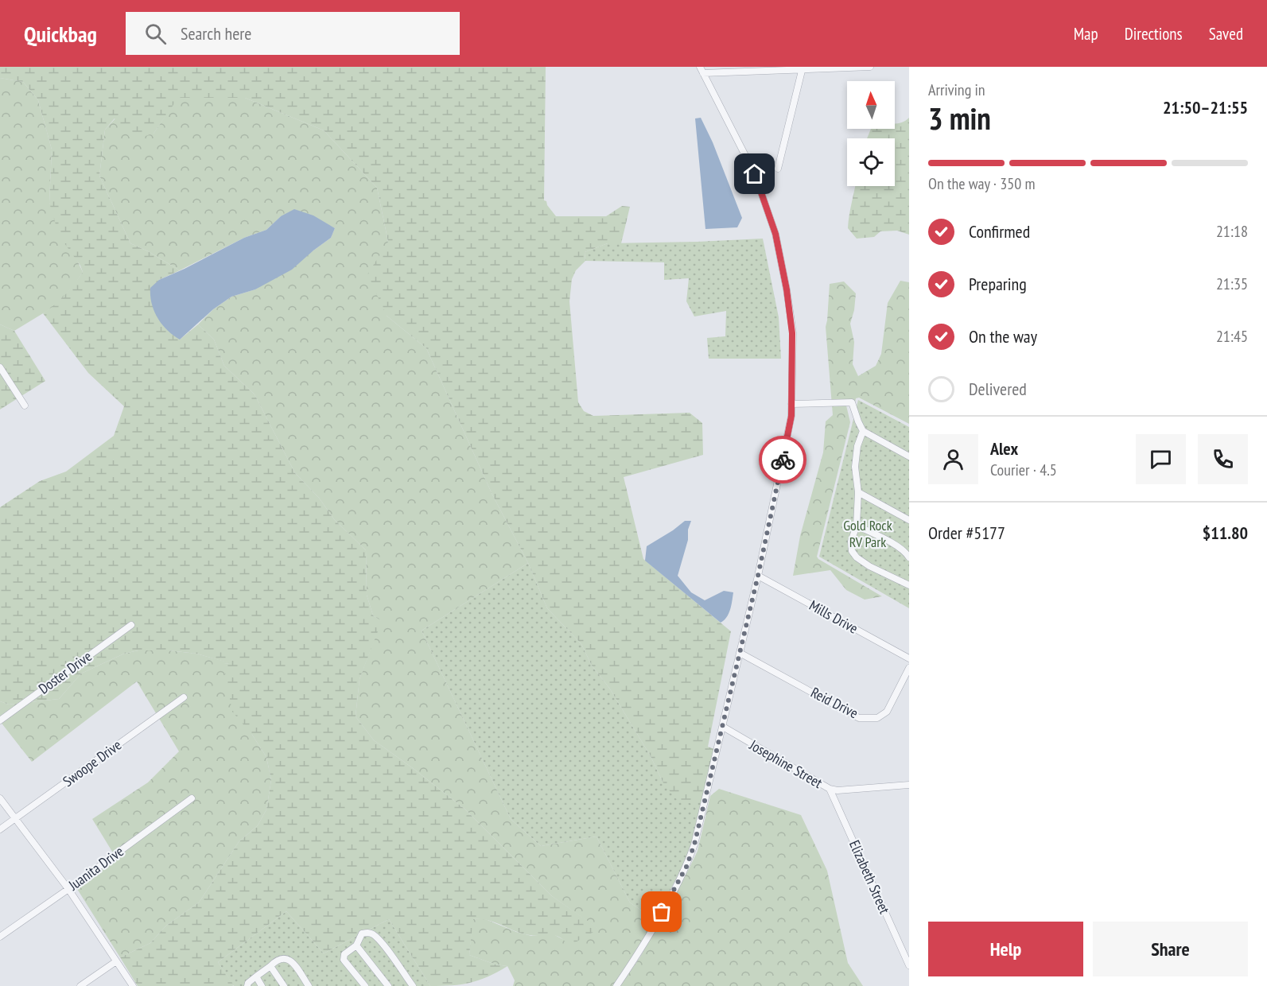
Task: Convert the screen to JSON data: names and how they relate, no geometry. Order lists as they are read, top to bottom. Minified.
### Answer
{"streets":{"street":["Mills Drive","Doster Drive","Reid Drive","Swoope Drive","Josephine Street","Juanita Drive","Elizabeth Street"]},"crossings":[["Josephine Street","Elizabeth Street"]],"parks":["Gold Rock RV Park"],"north":"top","page":{"header":"Quickbag","search":"Search here","nav":["Map","Directions","Saved"],"heading":["3 min","Arriving in","21:50–21:55"],"panel":["Alex","Courier · 4.5","Order #5177","$11.80"],"bar":"On the way · 350 m","list":[["Confirmed","21:18"],["Preparing","21:35"],["On the way","21:45"],"Delivered"],"buttons":["Help","Share"]}}
